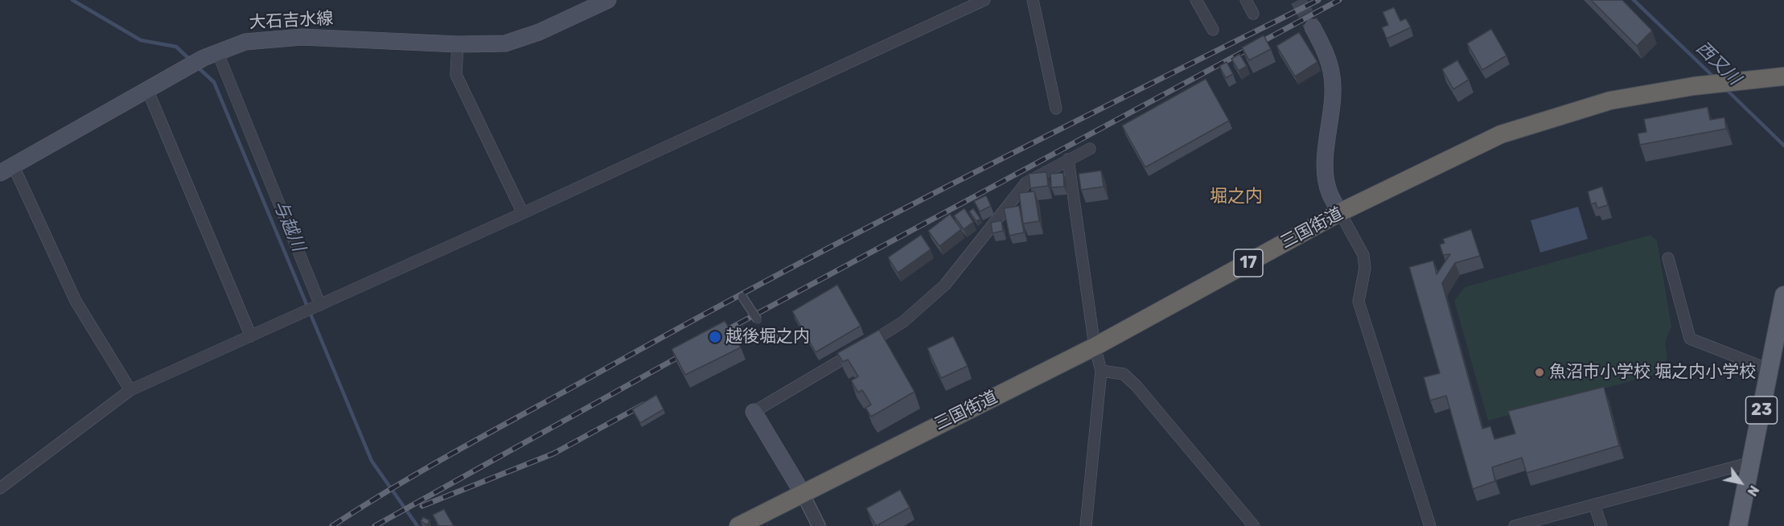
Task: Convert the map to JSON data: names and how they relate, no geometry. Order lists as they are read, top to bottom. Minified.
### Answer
{"streets":{"highway":["三国街道","17"],"main road":["大石吉水線","23"]},"districts":["堀之内"],"water":["西又川","与越川"],"places":["越後堀之内","魚沼市小学校 堀之内小学校"],"north":"bottom right"}
